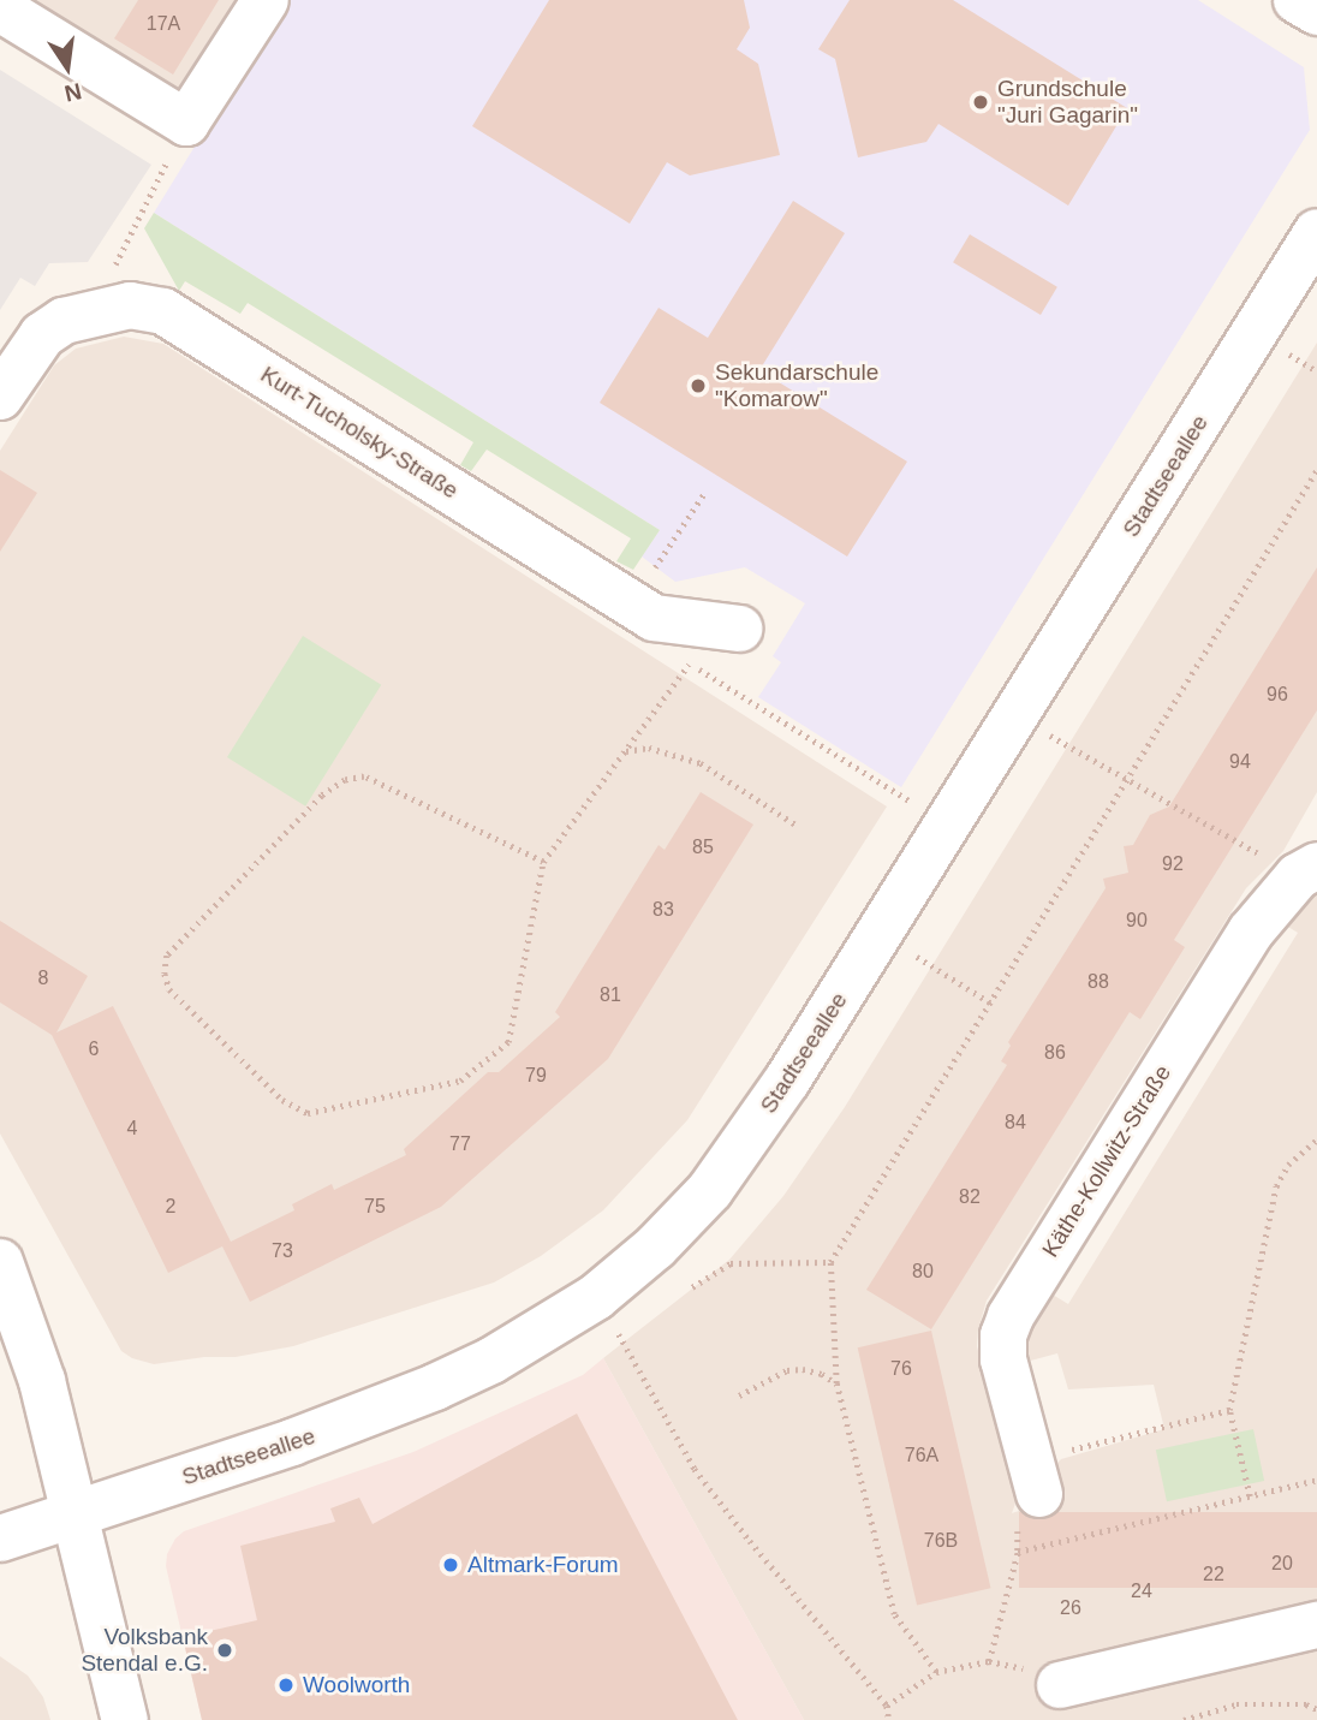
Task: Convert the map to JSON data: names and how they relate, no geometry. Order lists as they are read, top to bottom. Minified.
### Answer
{"streets":{"street":["Kurt-Tucholsky-Straße","Stadtseeallee","Käthe-Kollwitz-Straße"]},"places":["Grundschule \"Juri Gagarin\"","Sekundarschule \"Komarow\"","Altmark-Forum","Volksbank Stendal e.G.","Woolworth"],"house_numbers":["17A","96","94","85","92","83","90","8","88","81","6","86","79","84","4","77","82","2","75","73","80","76","76A","76B","20","22","24","26"],"north":"bottom"}
